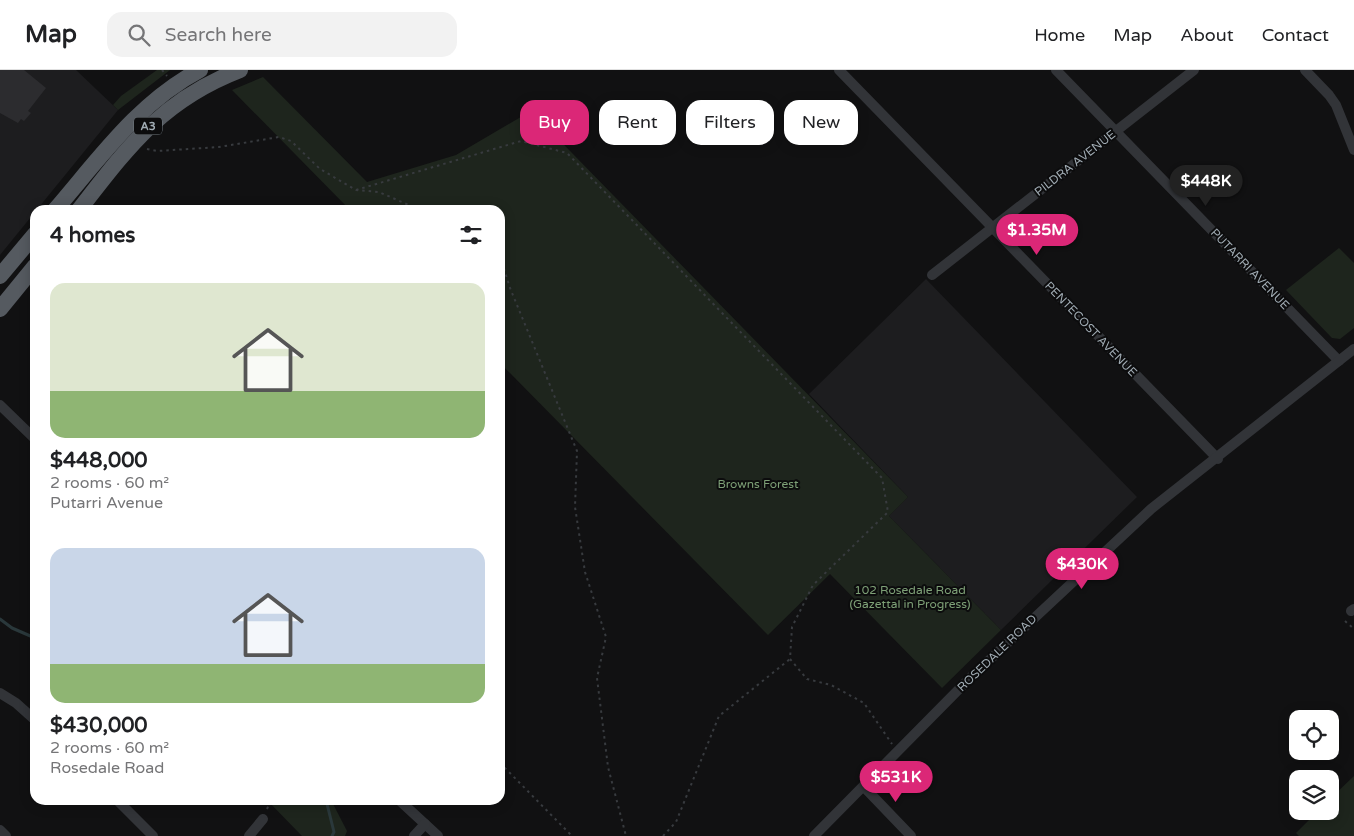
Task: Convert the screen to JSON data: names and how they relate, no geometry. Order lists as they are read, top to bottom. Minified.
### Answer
{"streets":{"highway":["A3"],"street":["PILDRA AVENUE","PUTARRI AVENUE","PENTECOST AVENUE","ROSEDALE ROAD"]},"crossings":[["PILDRA AVENUE","PUTARRI AVENUE"],["PILDRA AVENUE","PENTECOST AVENUE"],["PUTARRI AVENUE","ROSEDALE ROAD"],["PENTECOST AVENUE","ROSEDALE ROAD"]],"parks":["Browns Forest","102 Rosedale Road (Gazettal in Progress)"],"page":{"header":"Map","search":"Search here","nav":["Home","Map","About","Contact"],"chip":["Buy","Rent","Filters","New"],"price":["$448K","$1.35M","$430K","$531K"],"heading":"4 homes","list":[{"name":"$448,000","note":"2 rooms · 60 m² · Putarri Avenue"},{"name":"$430,000","note":"2 rooms · 60 m² · Rosedale Road"}]}}
